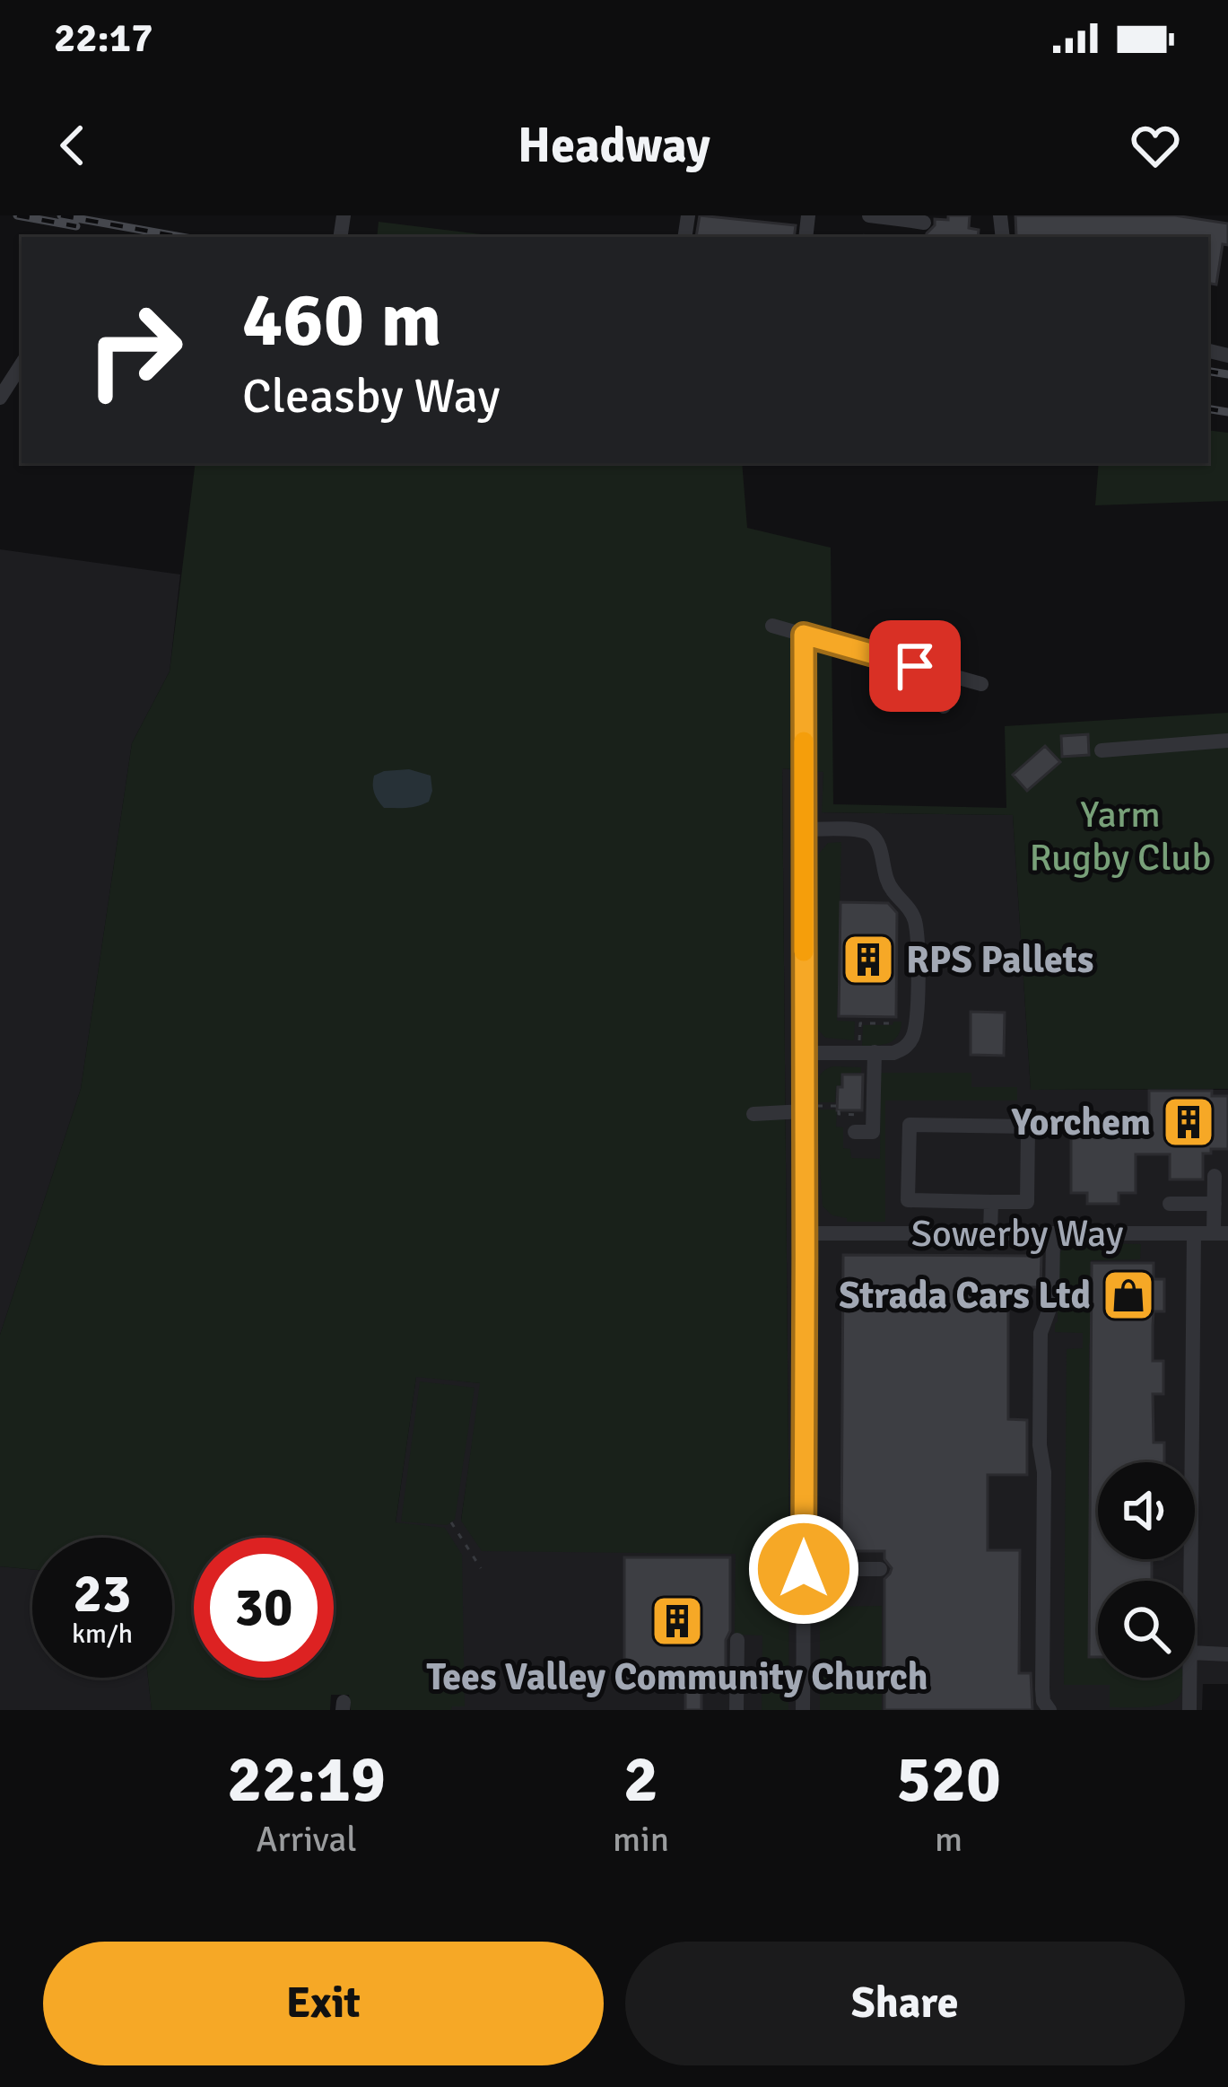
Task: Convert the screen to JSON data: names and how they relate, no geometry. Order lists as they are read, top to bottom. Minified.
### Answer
{"streets":{"street":["Sowerby Way"]},"parks":["Yarm Rugby Club"],"places":{"building":["RPS Pallets","Yorchem","Tees Valley Community Church"],"shop":["Strada Cars Ltd"]},"page":{"status":"22:17","header":"Headway","turn":["460 m","Cleasby Way"],"speed":"23 km/h","limit":"30","eta":["22:19","Arrival","2","min","520","m"],"buttons":["Exit","Share"]}}
